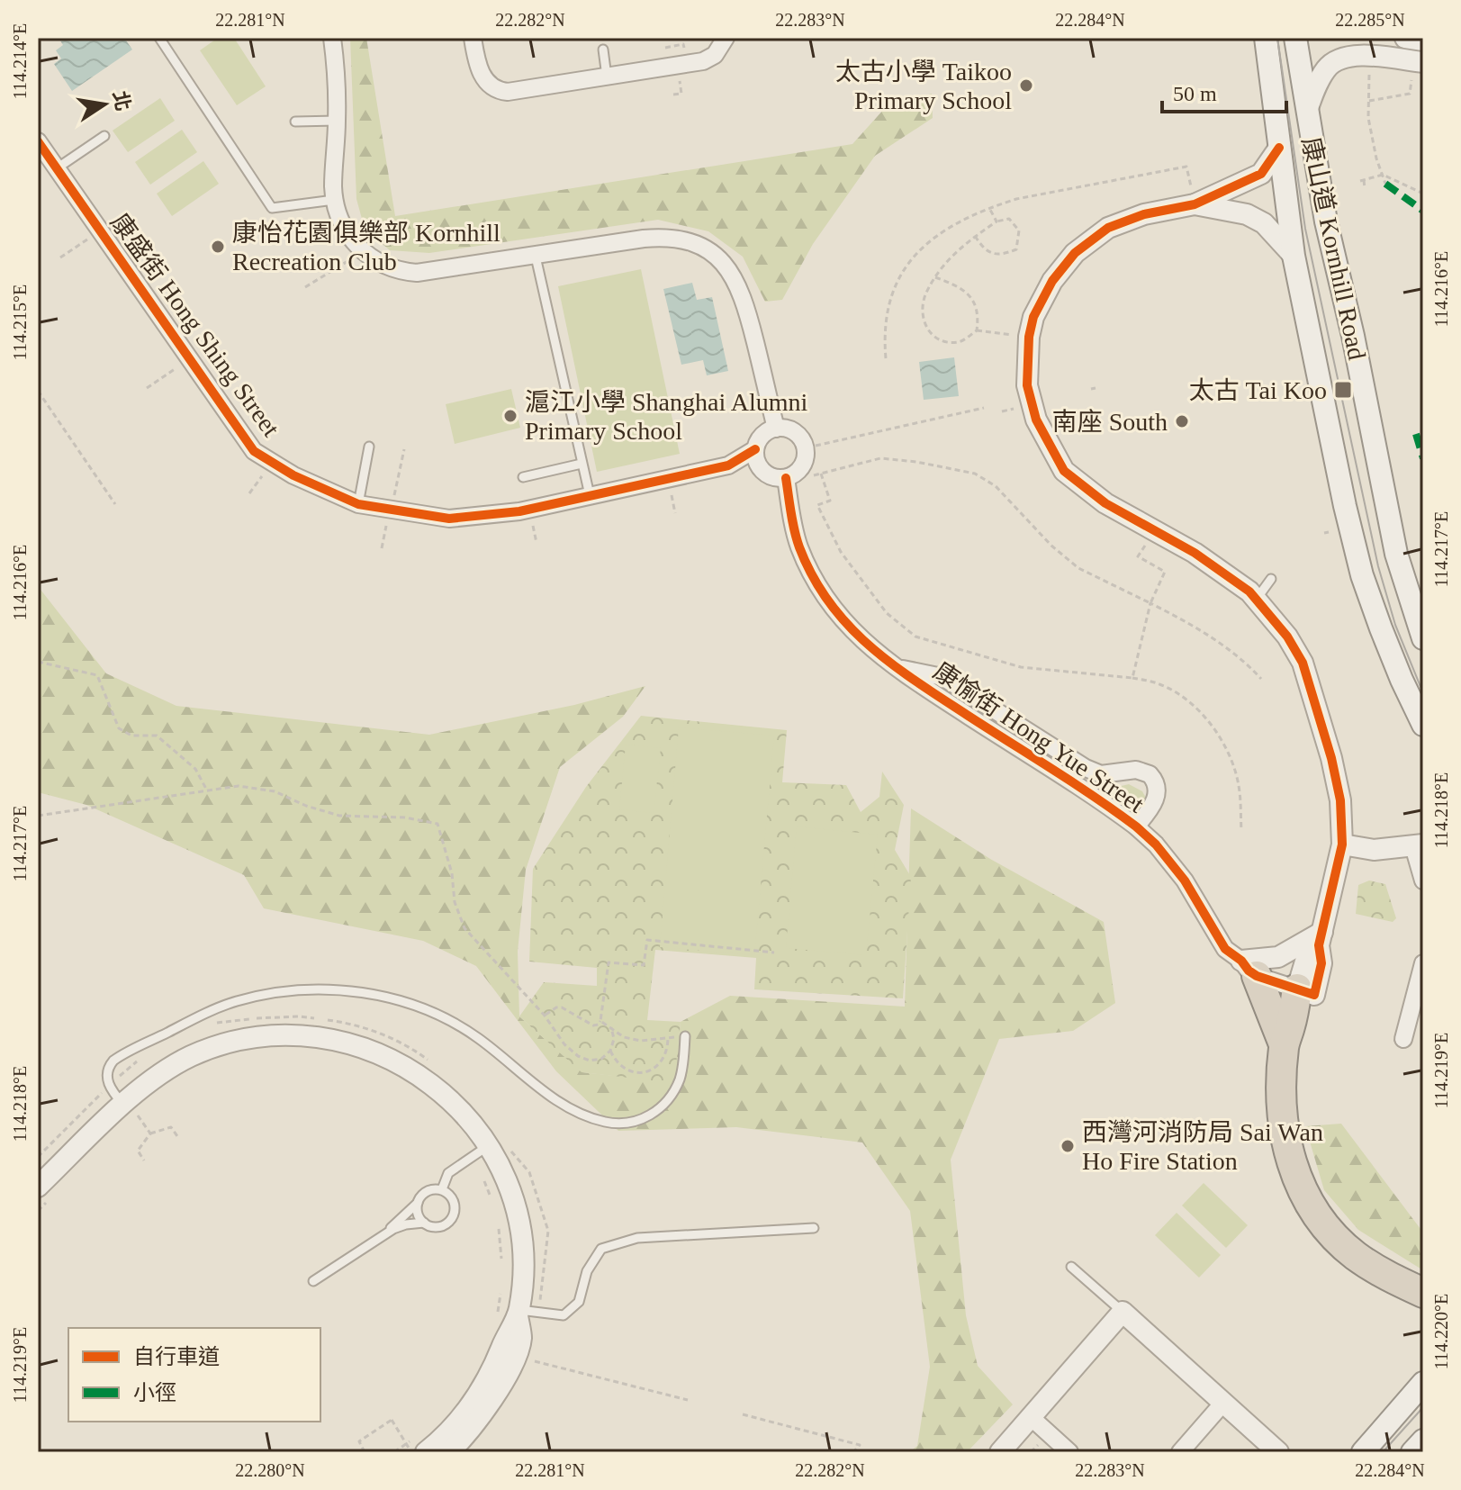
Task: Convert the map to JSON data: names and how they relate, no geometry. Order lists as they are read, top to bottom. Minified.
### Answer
{"streets":{"main road":["康山道 Kornhill Road"],"street":["康盛街 Hong Shing Street","康愉街 Hong Yue Street"]},"places":{"other":["太古小學 Taikoo Primary School","康怡花園俱樂部 Kornhill Recreation Club","滬江小學 Shanghai Alumni Primary School","南座 South","西灣河消防局 Sai Wan Ho Fire Station"],"transit":["太古 Tai Koo"]},"legend":["自行車道","小徑"],"scale_bar":"50 m","north":"right","coordinates":["22.281°N","22.282°N","22.283°N","22.284°N","22.285°N","114.214°E","114.216°E","114.215°E","114.217°E","114.218°E","114.219°E","114.220°E","22.280°N"]}
